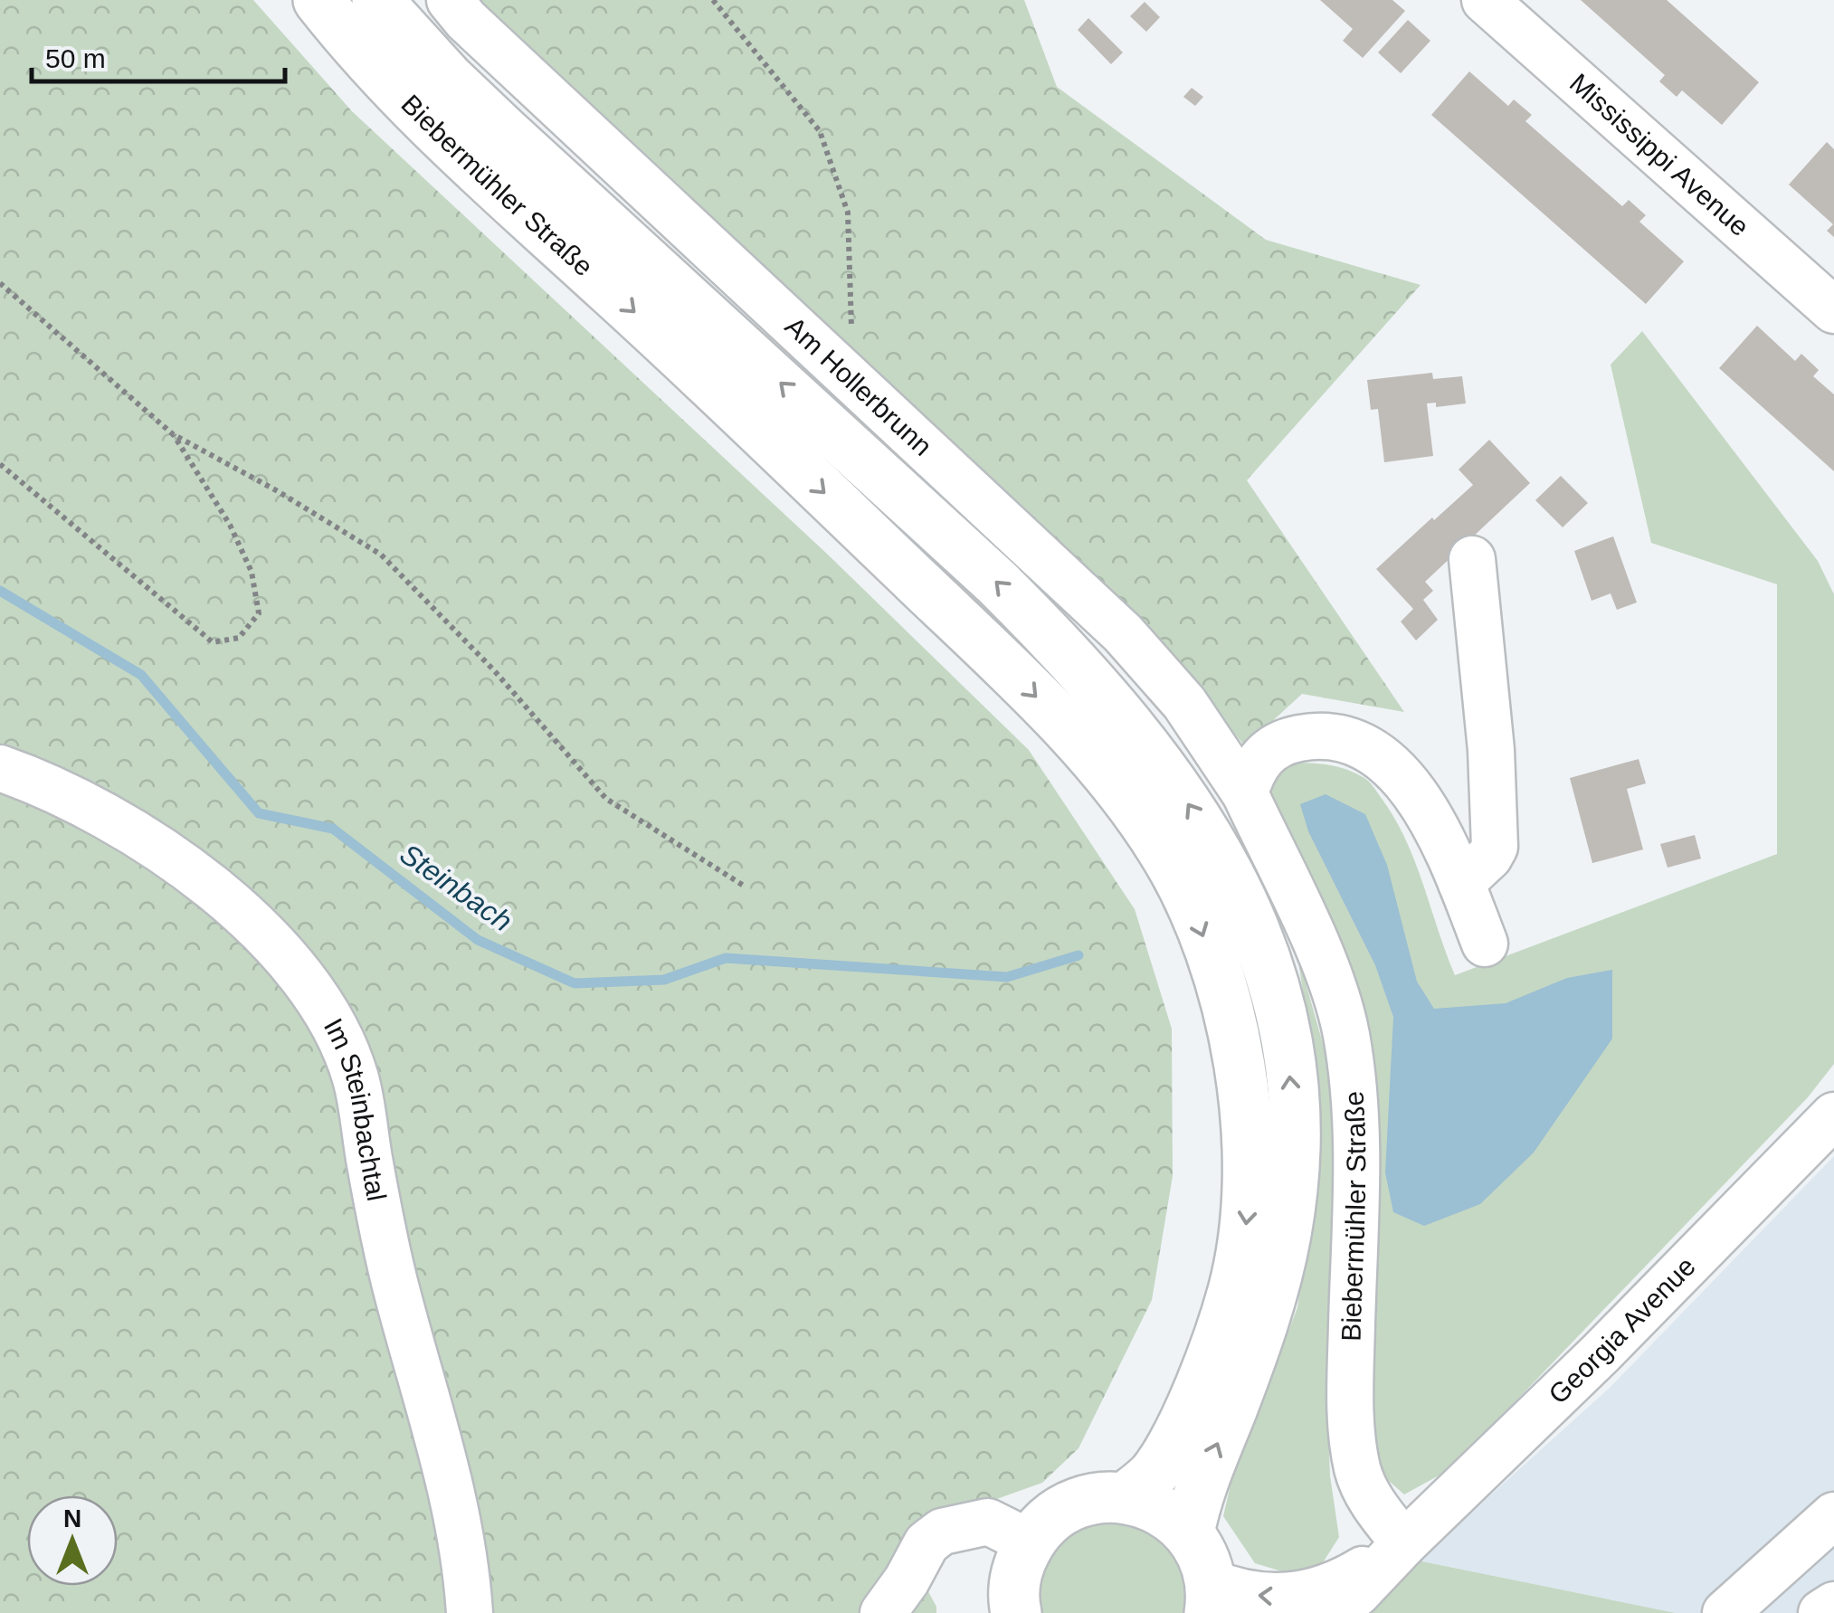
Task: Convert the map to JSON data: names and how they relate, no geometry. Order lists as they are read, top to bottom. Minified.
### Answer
{"streets":{"main road":["Biebermühler Straße"],"street":["Mississippi Avenue","Am Hollerbrunn","Im Steinbachtal","Georgia Avenue"]},"crossings":[["Biebermühler Straße","Am Hollerbrunn"],["Biebermühler Straße","Georgia Avenue"]],"water":["Steinbach"],"scale_bar":"50 m","north":"top"}
